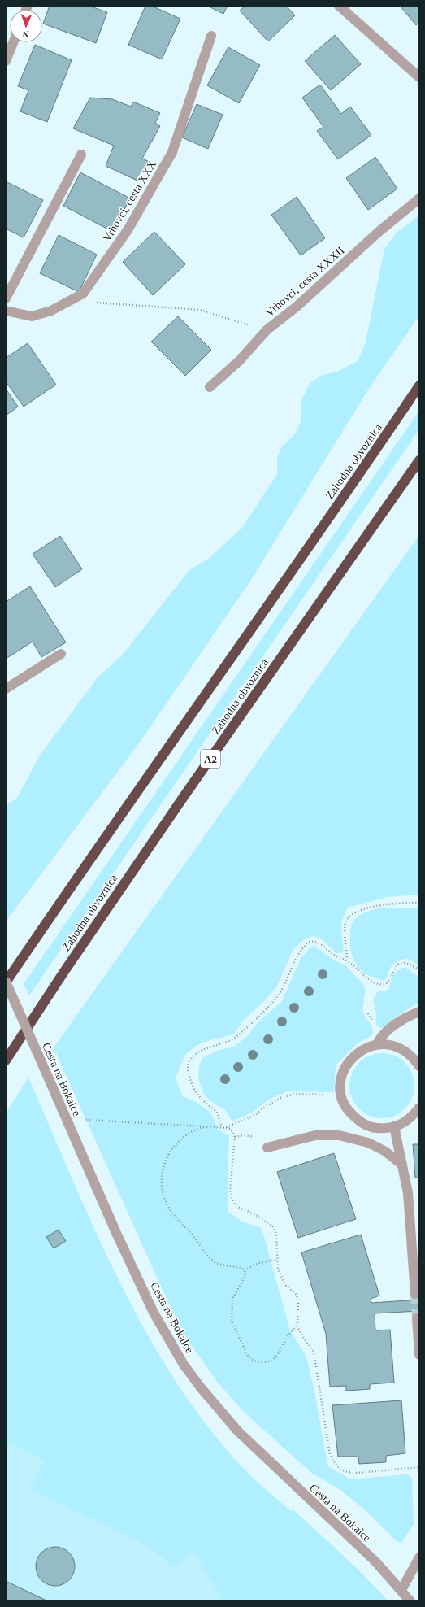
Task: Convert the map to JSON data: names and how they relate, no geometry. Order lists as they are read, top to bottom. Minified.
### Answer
{"streets":{"highway":["Zahodna obvoznica","A2"],"street":["Vrhovci, cesta XXX","Vrhovci, cesta XXXII","Cesta na Bokalce"]},"crossings":[["Zahodna obvoznica","Cesta na Bokalce"]],"north":"bottom"}
